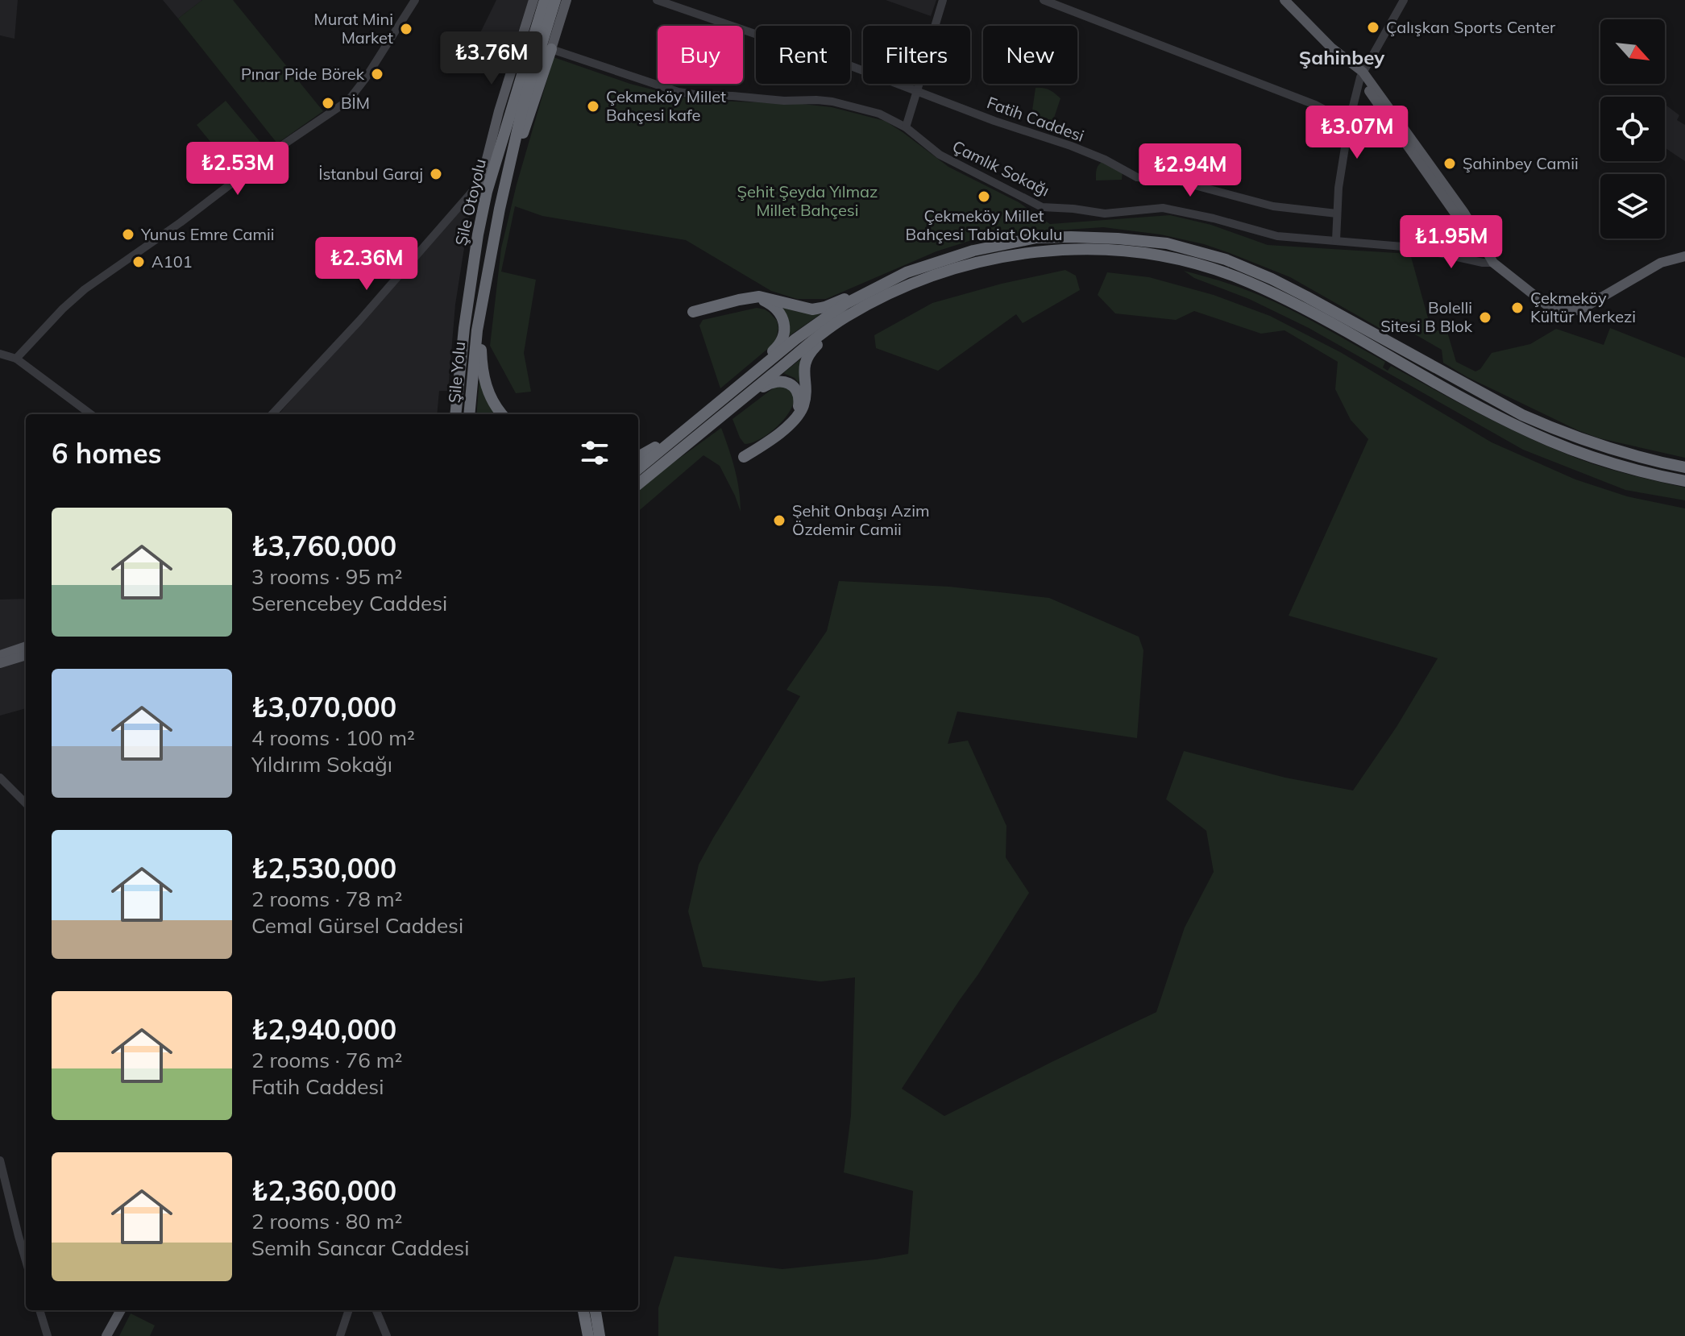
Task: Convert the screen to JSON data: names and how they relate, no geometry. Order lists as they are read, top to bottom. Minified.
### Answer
{"streets":{"highway":["Şile Otoyolu","Şile Yolu"],"street":["Fatih Caddesi","Çamlık Sokağı"]},"crossings":[["Şile Otoyolu","Şile Yolu"]],"districts":["Şahinbey"],"parks":["Şehit Şeyda Yılmaz Millet Bahçesi"],"places":["Çalışkan Sports Center","Murat Mini Market","Pınar Pide Börek","BİM","Çekmeköy Millet Bahçesi kafe","Şahinbey Camii","İstanbul Garaj","Çekmeköy Millet Bahçesi Tabiat Okulu","Yunus Emre Camii","A101","Çekmeköy Kültür Merkezi","Bolelli Sitesi B Blok","Şehit Onbaşı Azim Özdemir Camii"],"north":"bottom right","page":{"chip":["Buy","Rent","Filters","New"],"price":["₺3.76M","₺3.07M","₺2.53M","₺2.94M","₺1.95M","₺2.36M"],"heading":"6 homes","list":[{"name":"₺3,760,000","note":"3 rooms · 95 m² · Serencebey Caddesi"},{"name":"₺3,070,000","note":"4 rooms · 100 m² · Yıldırım Sokağı"},{"name":"₺2,530,000","note":"2 rooms · 78 m² · Cemal Gürsel Caddesi"},{"name":"₺2,940,000","note":"2 rooms · 76 m² · Fatih Caddesi"},{"name":"₺2,360,000","note":"2 rooms · 80 m² · Semih Sancar Caddesi"}]}}
